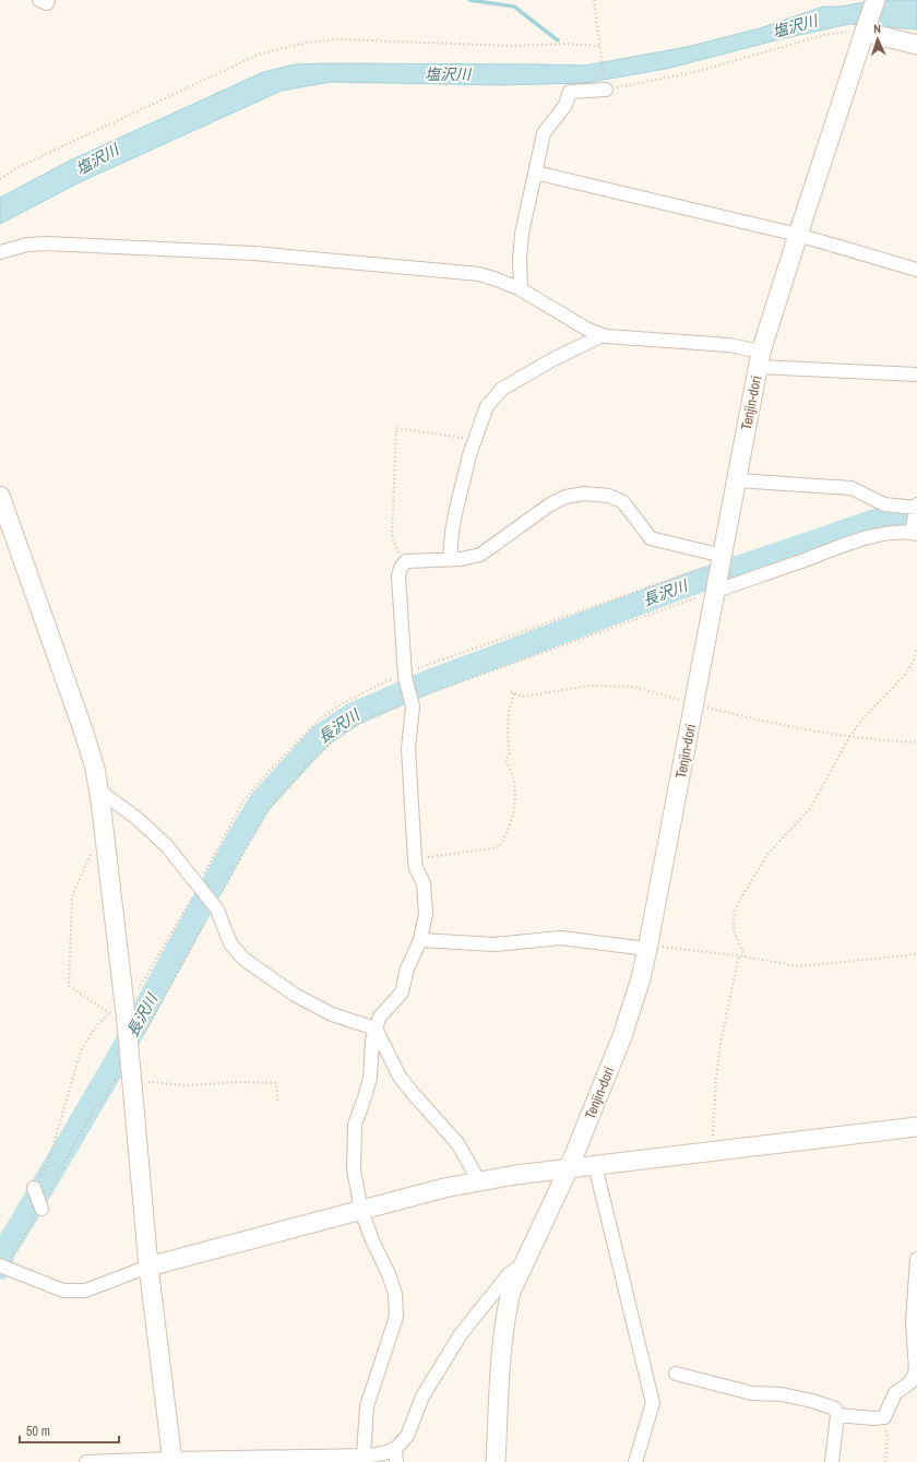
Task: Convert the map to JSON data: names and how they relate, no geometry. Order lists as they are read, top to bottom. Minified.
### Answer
{"streets":{"street":["Tenjin-dori"]},"water":["塩沢川","長沢川"],"scale_bar":"50 m","north":"top"}
